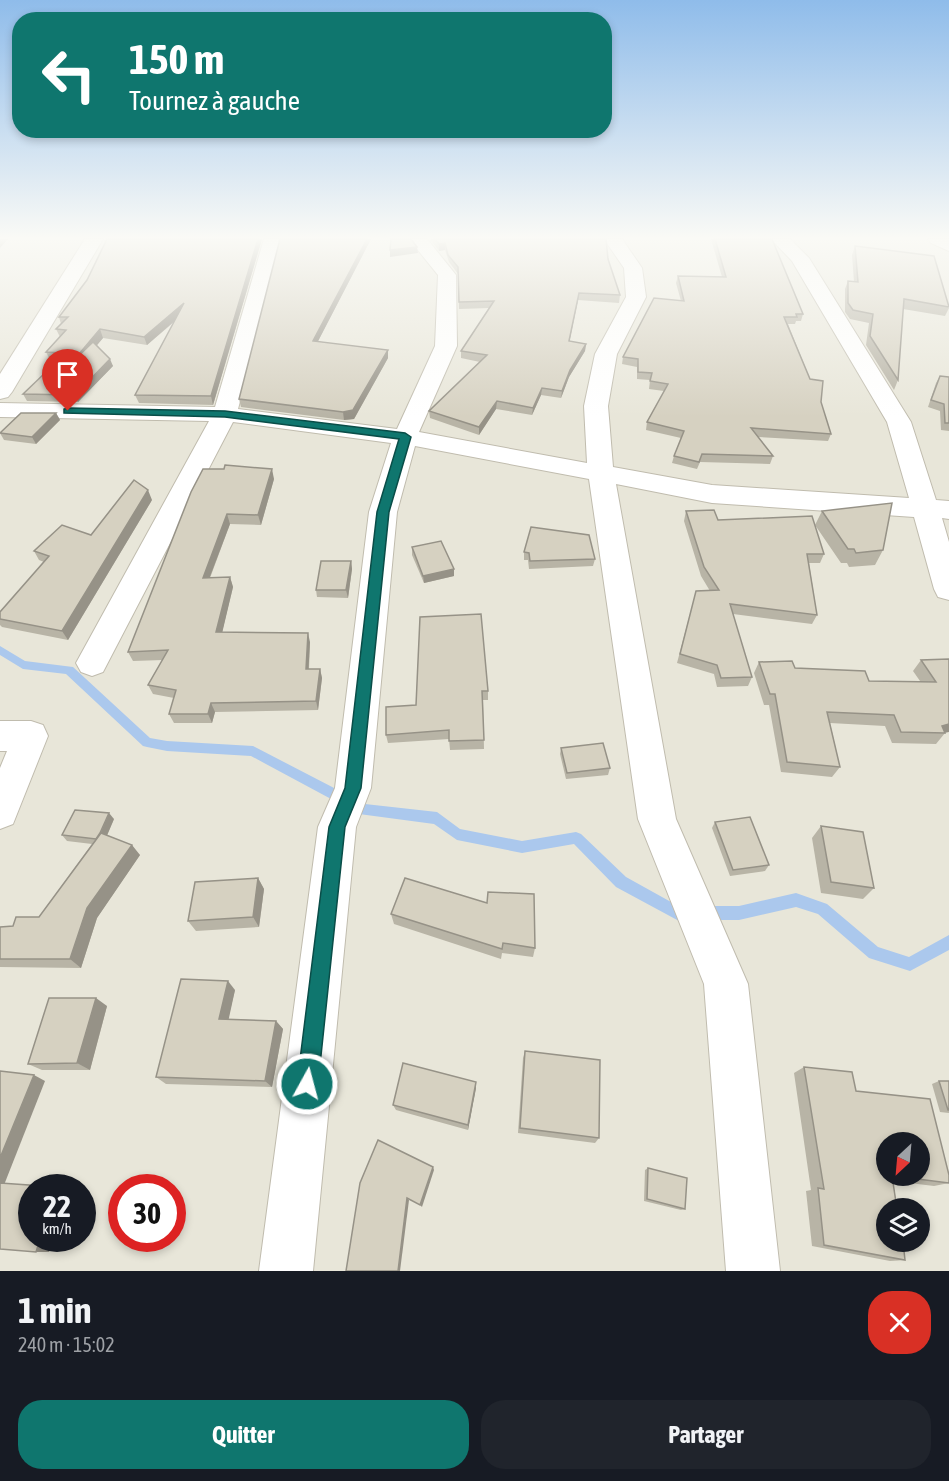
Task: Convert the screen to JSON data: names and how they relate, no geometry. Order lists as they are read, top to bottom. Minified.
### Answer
{"north":"bottom left","page":{"turn":["150 m","Tournez à gauche"],"speed":"22 km/h","limit":"30","heading":["1 min","240 m · 15:02"],"buttons":["Quitter","Partager"]}}
